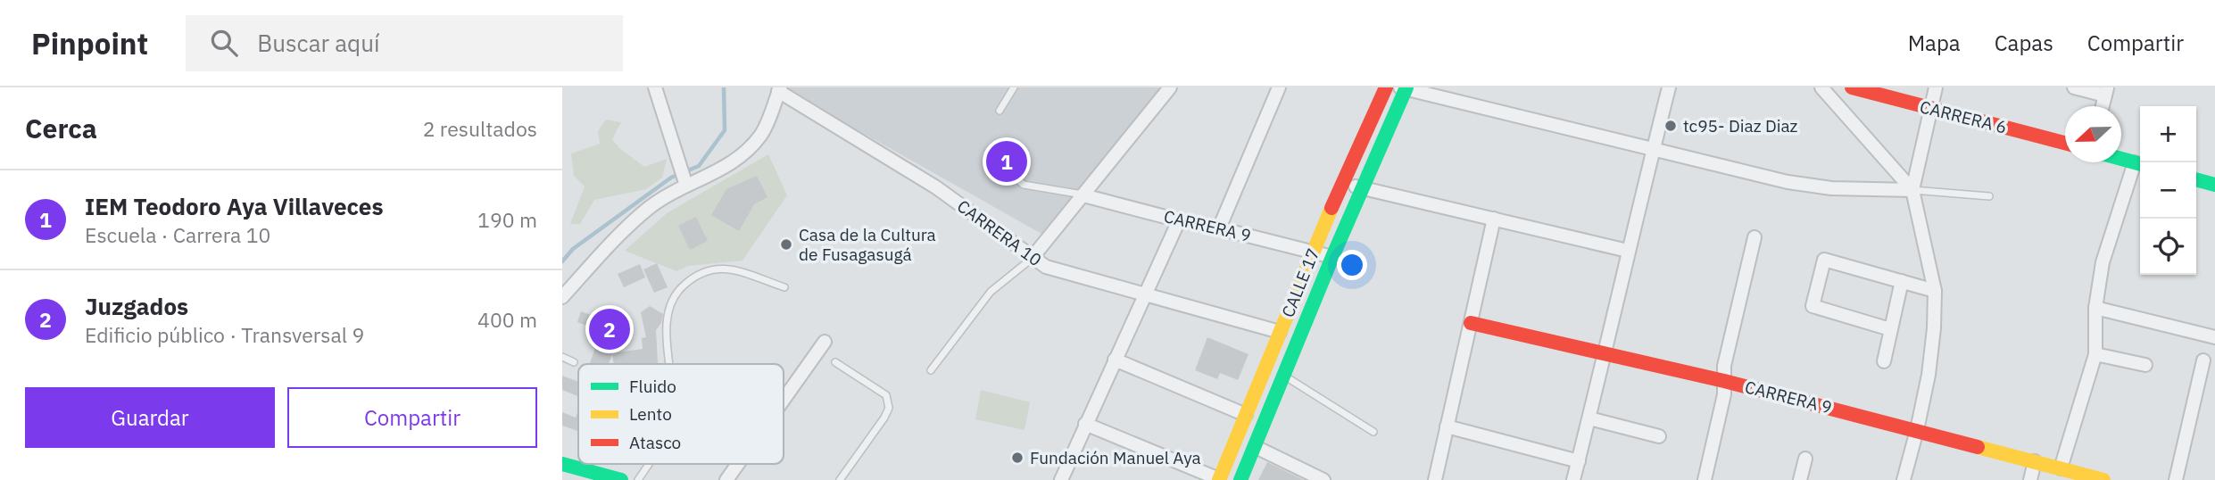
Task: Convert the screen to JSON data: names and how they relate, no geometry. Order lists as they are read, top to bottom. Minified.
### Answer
{"streets":{"street":["CARRERA 6","CARRERA 9","CARRERA 10","CALLE 17"]},"crossings":[["CARRERA 9","CALLE 17"],["CARRERA 10","CALLE 17"]],"places":["tc95- Diaz Diaz","Casa de la Cultura de Fusagasugá","Fundación Manuel Aya"],"legend":["Fluido","Lento","Atasco"],"north":"left","page":{"header":"Pinpoint","search":"Buscar aquí","nav":["Mapa","Capas","Compartir"],"heading":["Cerca","2 resultados"],"map_buttons":["+","−"],"pins":["1","2"],"list":[{"mark":"1","name":"IEM Teodoro Aya Villaveces","note":"Escuela · Carrera 10","value":"190 m"},{"mark":"2","name":"Juzgados","note":"Edificio público · Transversal 9","value":"400 m"}],"buttons":["Guardar","Compartir"]}}
